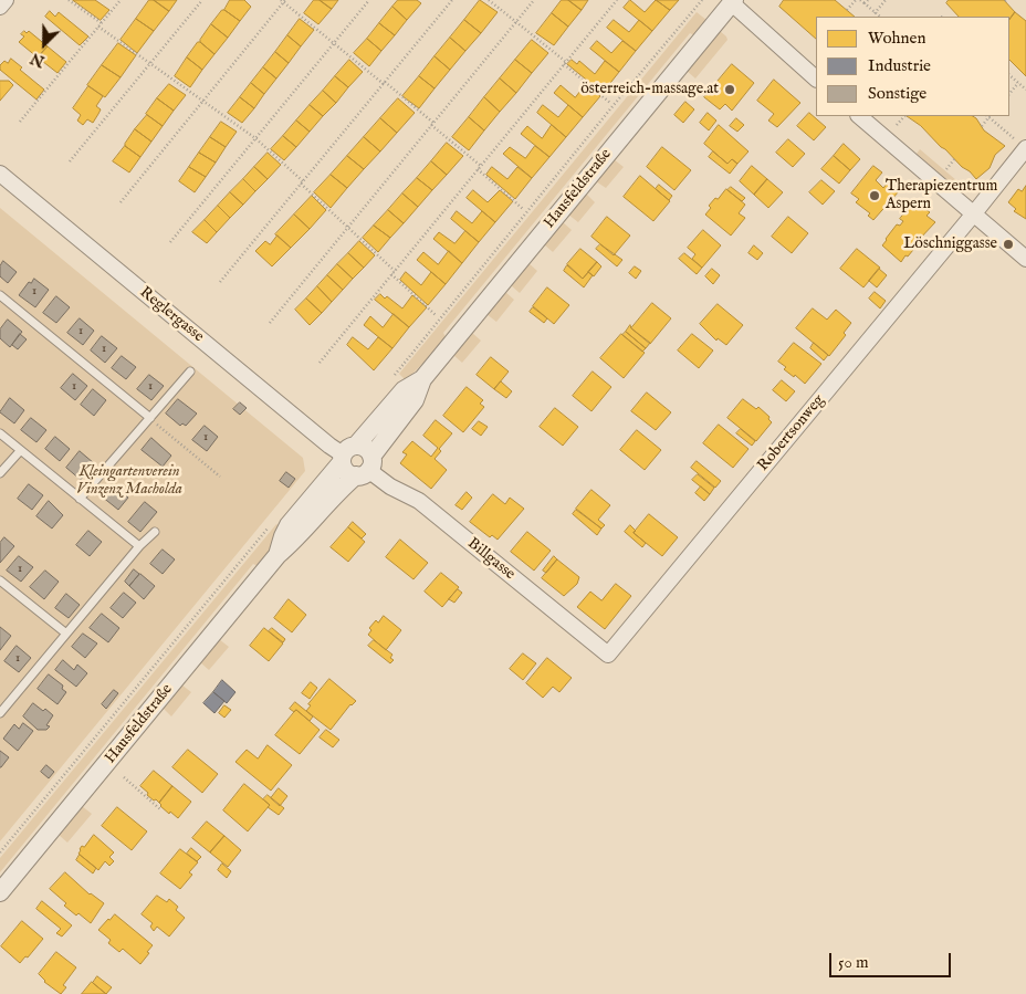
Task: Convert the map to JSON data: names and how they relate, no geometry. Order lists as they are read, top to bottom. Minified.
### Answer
{"streets":{"street":["Hausfeldstraße","Reglergasse","Robertsonweg","Billgasse"]},"crossings":[["Hausfeldstraße","Reglergasse"],["Hausfeldstraße","Billgasse"],["Robertsonweg","Billgasse"]],"parks":["Kleingartenverein Vinzenz Macholda"],"places":["österreich-massage.at","Therapiezentrum Aspern","Löschniggasse"],"house_numbers":["1","1","1","1","1","1","1","1"],"legend":["Wohnen","Industrie","Sonstige"],"scale_bar":"50 m","north":"bottom left"}
